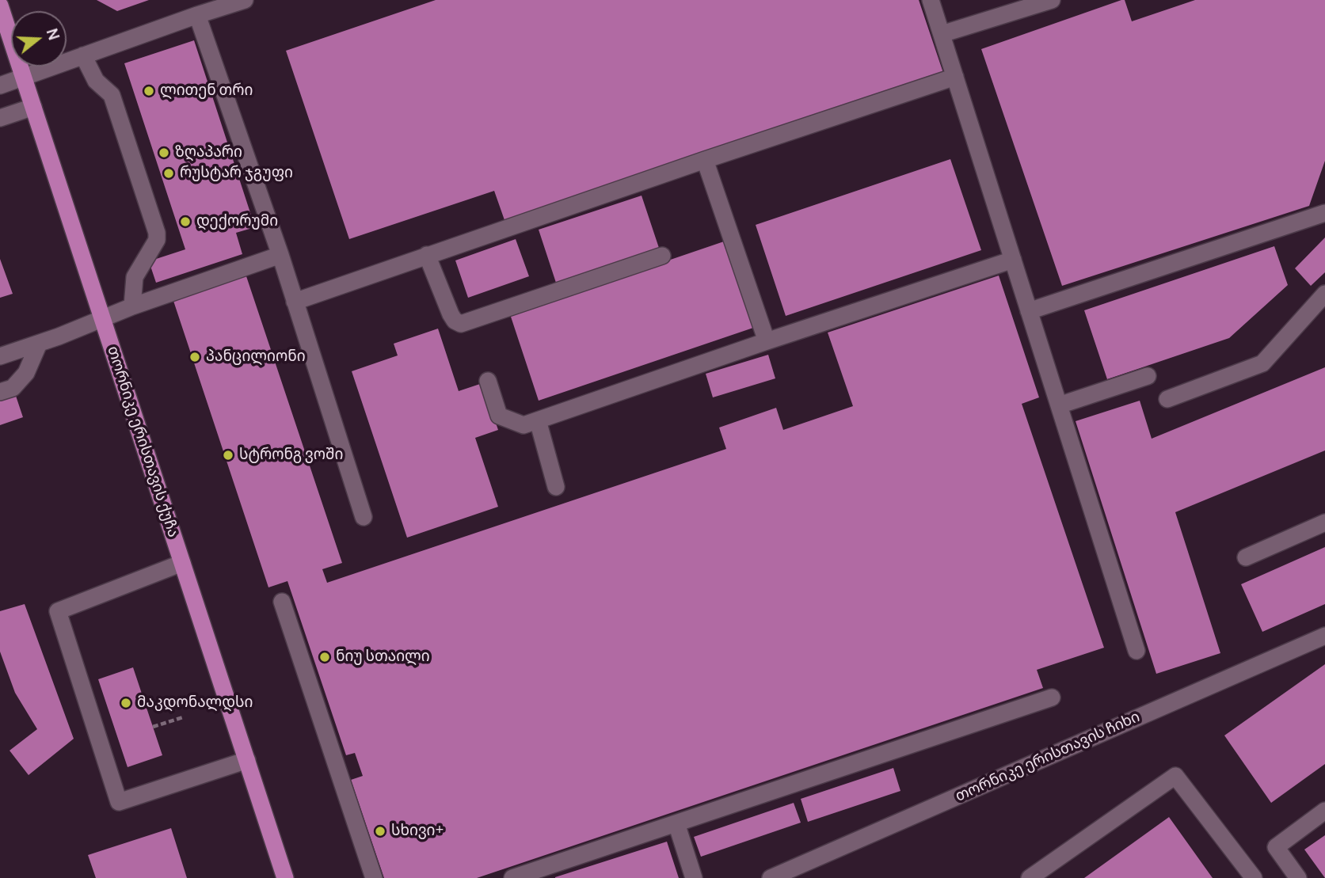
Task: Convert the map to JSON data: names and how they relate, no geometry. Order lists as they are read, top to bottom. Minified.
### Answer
{"streets":{"main road":["თორნიკე ერისთავის ქუჩა"],"street":["თორნიკე ერისთავის ჩიხი"]},"places":["ლითენ თრი","ზღაპარი","რუსტარ ჯგუფი","დექორუმი","პანცილიონი","სტრონგ ვოში","ნიუ სთაილი","მაკდონალდსი","სხივი+"],"north":"right"}
